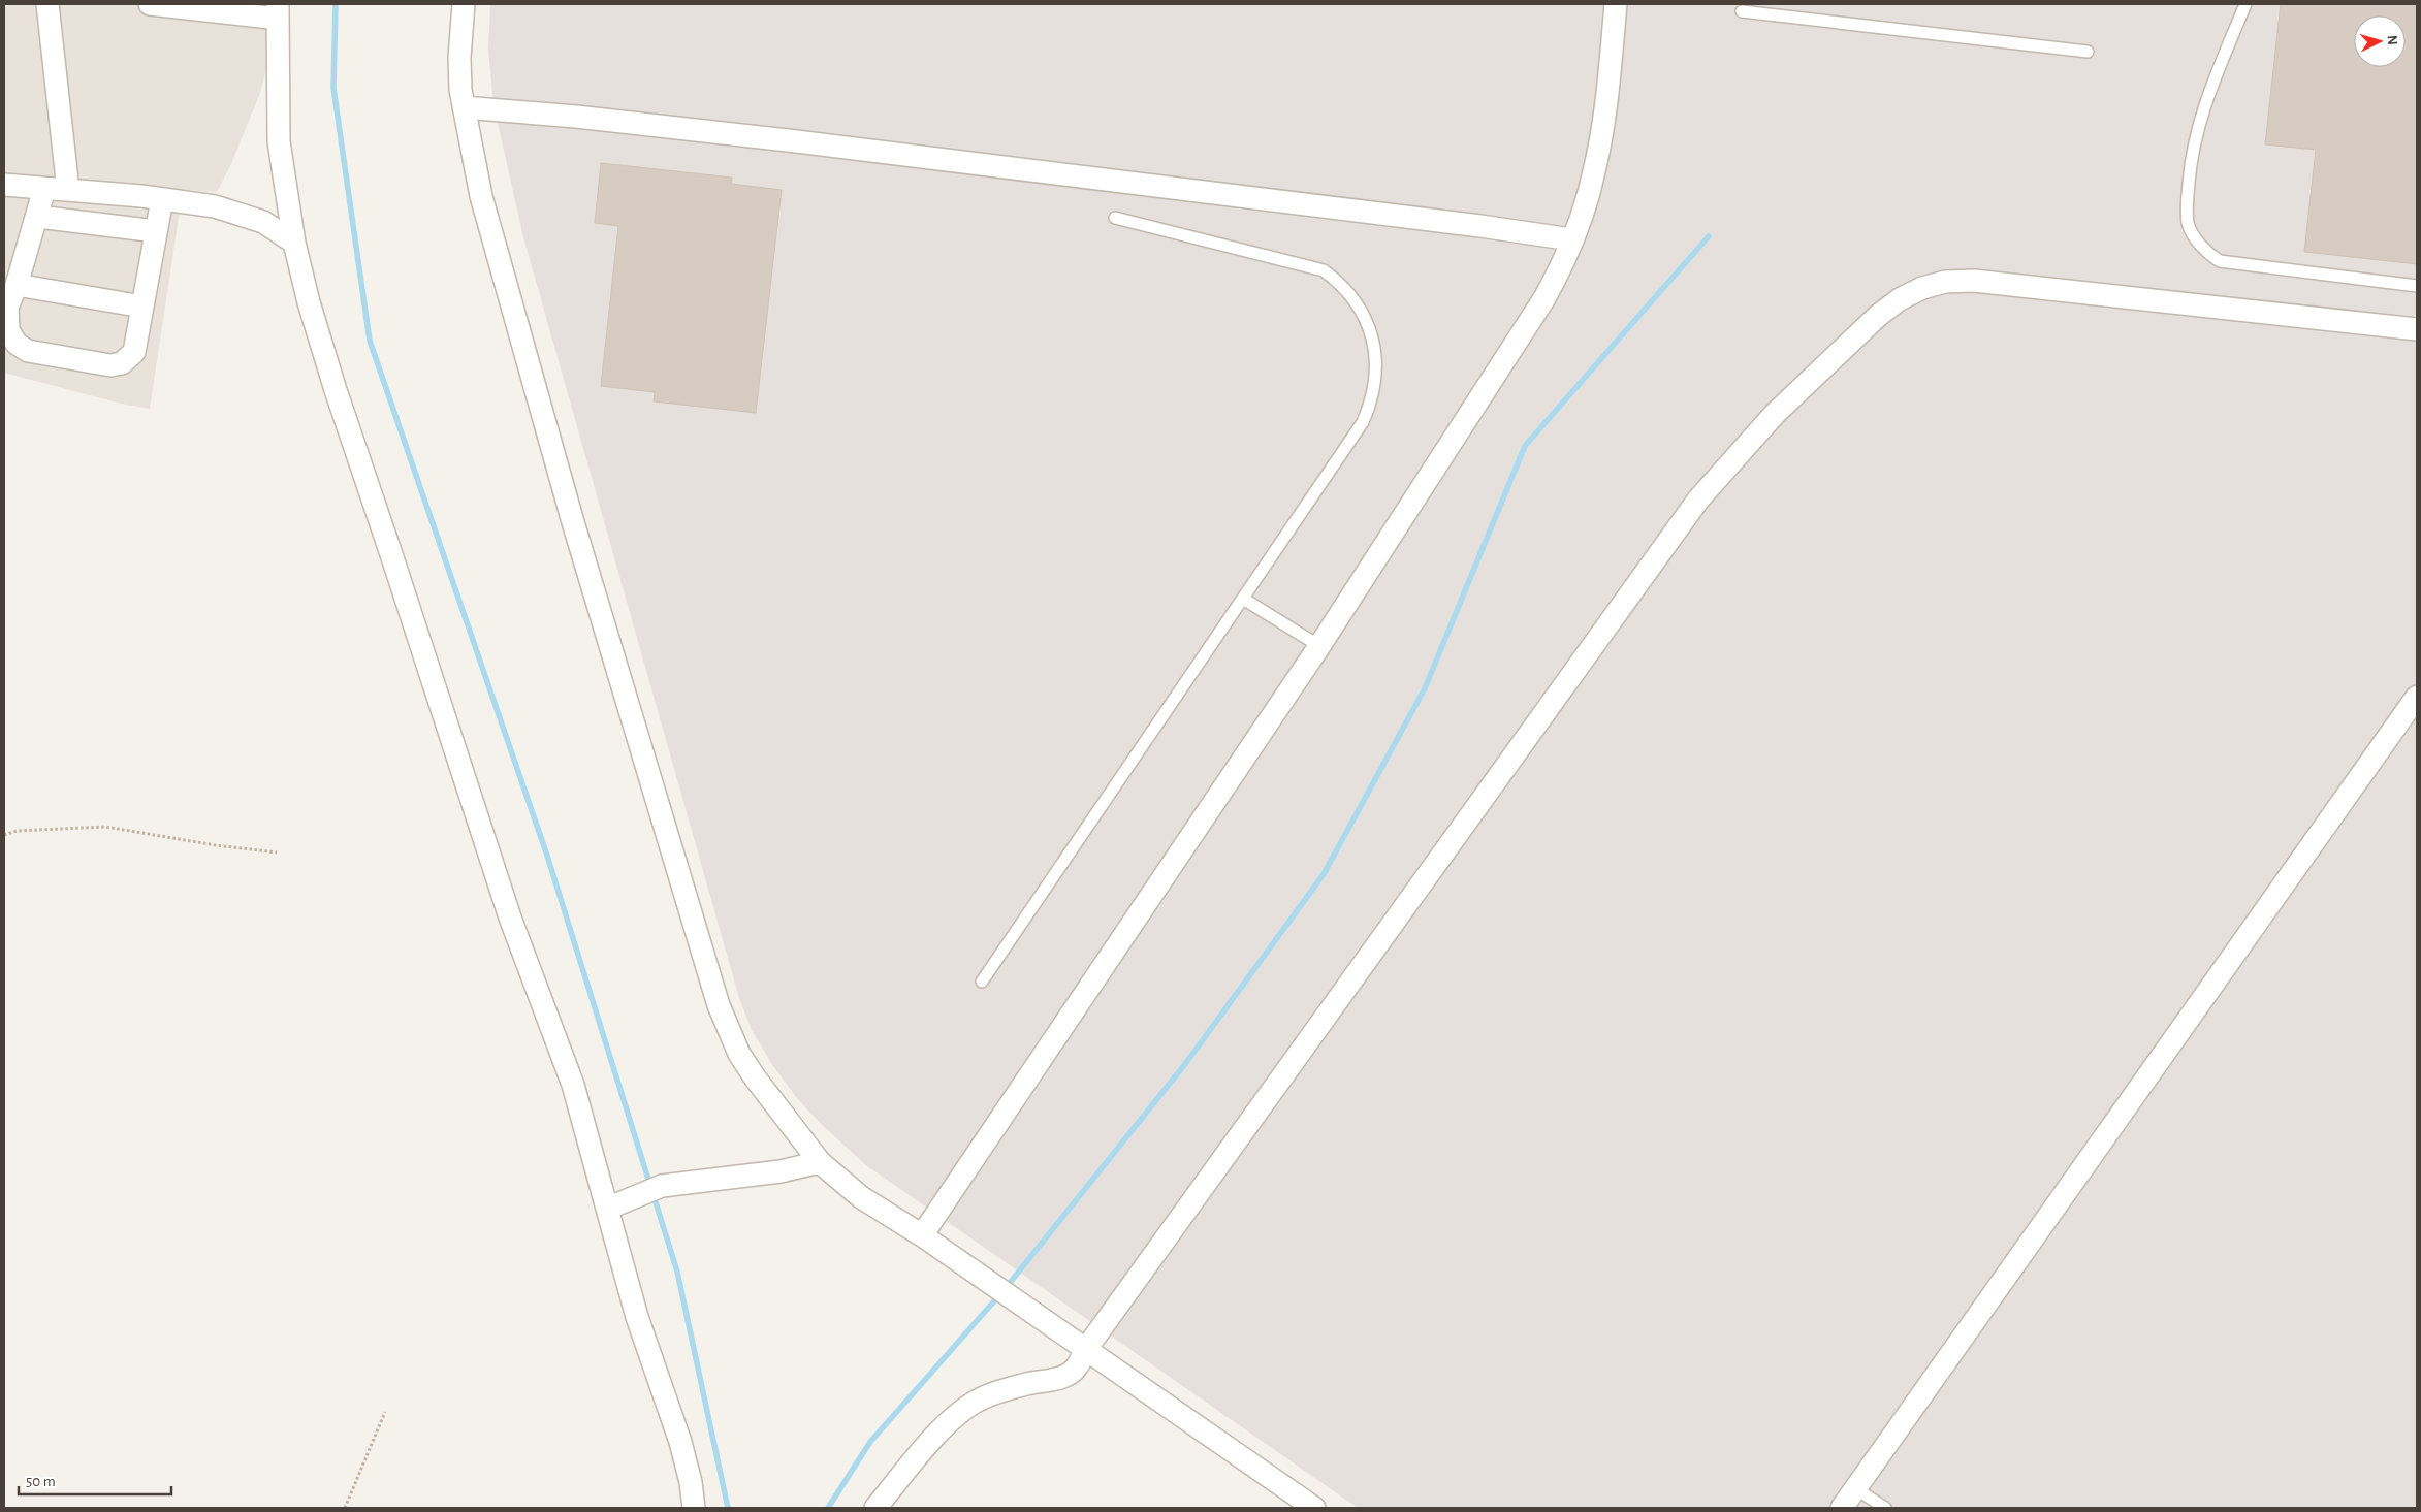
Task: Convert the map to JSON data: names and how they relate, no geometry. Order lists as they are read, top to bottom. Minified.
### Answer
{"scale_bar":"50 m","north":"right"}
